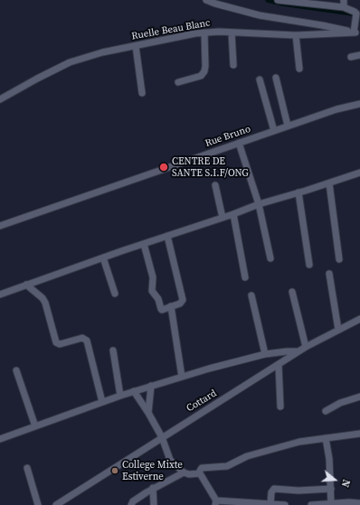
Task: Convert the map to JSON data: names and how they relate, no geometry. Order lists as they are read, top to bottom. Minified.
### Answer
{"streets":{"street":["Ruelle Beau Blanc","Rue Bruno","Cottard"]},"places":["CENTRE DE SANTE S.I.F/ONG","College Mixte Estiverne"],"north":"right"}
